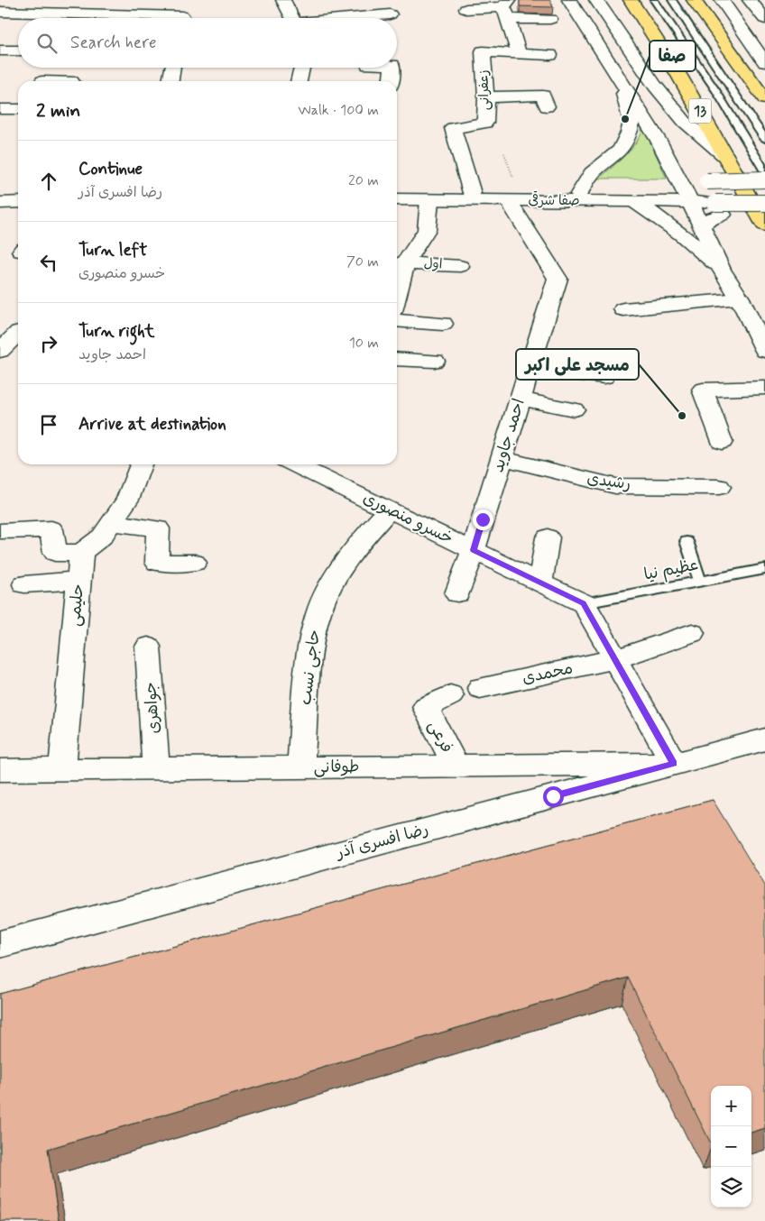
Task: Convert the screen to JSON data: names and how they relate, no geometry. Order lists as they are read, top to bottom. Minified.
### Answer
{"streets":{"highway":["13"],"street":["زعفرانی","صفا شرقی","اول","احمد جاوید","رشیدی","خسرو منصوری","حلیمی","حاجی نسب","محمدی","جواهری","فرعی","طوفانی","رضا افسری آذر"],"lane":["عظیم نیا"]},"crossings":[["زعفرانی","صفا شرقی"],["صفا شرقی","احمد جاوید"],["احمد جاوید","رشیدی"],["احمد جاوید","خسرو منصوری"],["خسرو منصوری","عظیم نیا"],["خسرو منصوری","حاجی نسب"],["حلیمی","طوفانی"],["حاجی نسب","طوفانی"],["جواهری","طوفانی"],["فرعی","طوفانی"],["طوفانی","رضا افسری آذر"]],"places":["صفا","مسجد علی اکبر"],"page":{"search":"Search here","heading":["2 min","Walk · 100 m"],"list":[["Continue","رضا افسری آذر","20 m"],["Turn left","خسرو منصوری","70 m"],["Turn right","احمد جاوید","10 m"],"Arrive at destination"],"map_buttons":["+","−"]}}
